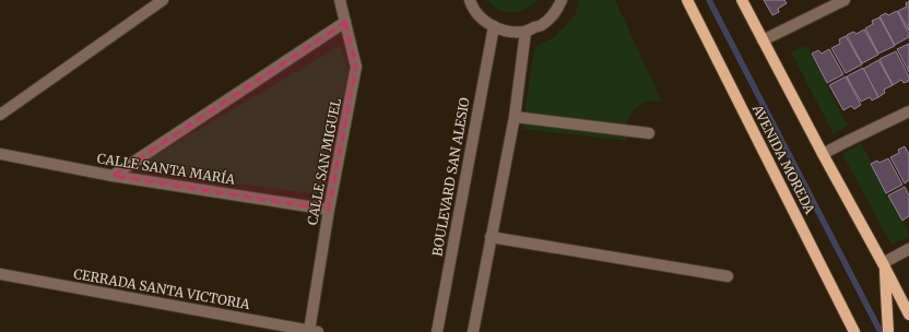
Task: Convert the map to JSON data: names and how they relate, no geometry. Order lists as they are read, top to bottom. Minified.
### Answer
{"streets":{"main road":["AVENIDA MOREDA"],"street":["CALLE SAN MIGUEL","CALLE SANTA MARÍA","BOULEVARD SAN ALESIO","CERRADA SANTA VICTORIA"]},"crossings":[["CALLE SAN MIGUEL","CALLE SANTA MARÍA"],["CALLE SAN MIGUEL","CERRADA SANTA VICTORIA"]]}
